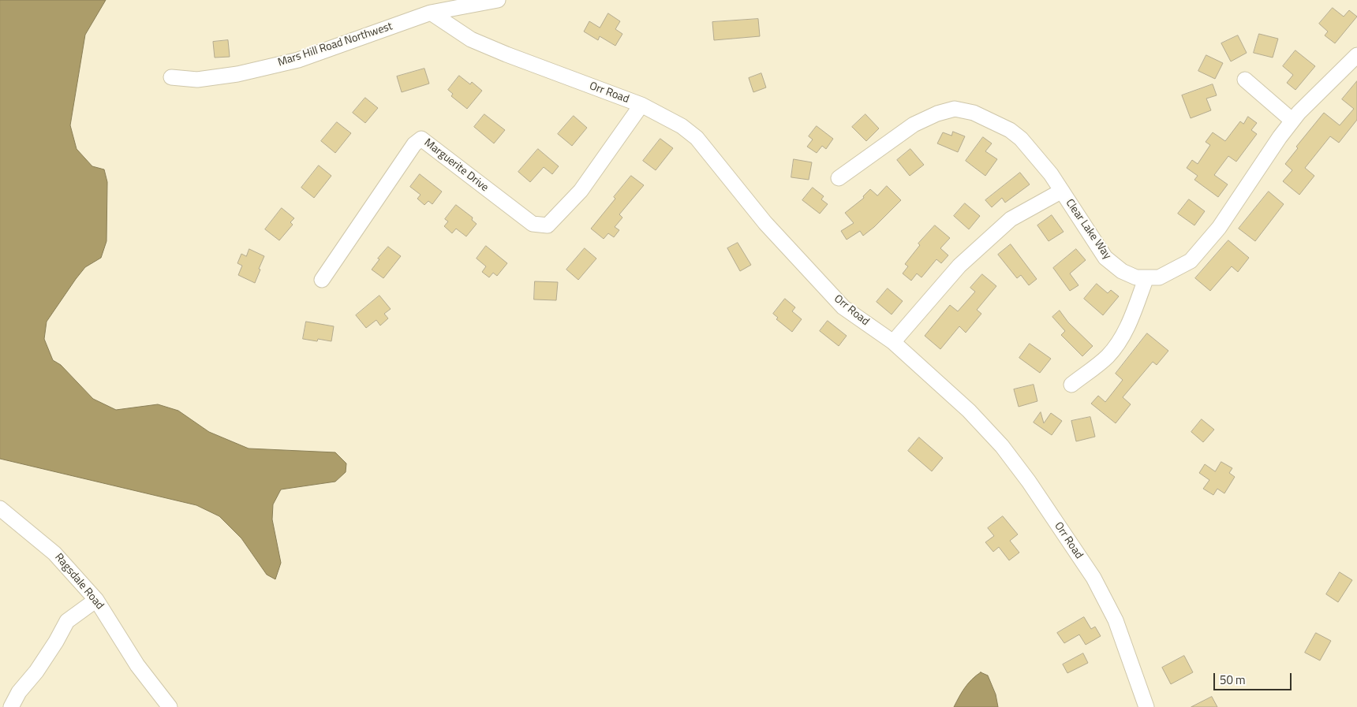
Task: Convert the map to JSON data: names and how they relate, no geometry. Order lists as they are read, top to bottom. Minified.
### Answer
{"streets":{"street":["Mars Hill Road Northwest","Orr Road","Marguerite Drive","Clear Lake Way","Ragsdale Road"]},"crossings":[["Mars Hill Road Northwest","Orr Road"],["Orr Road","Marguerite Drive"]],"scale_bar":"50 m"}
